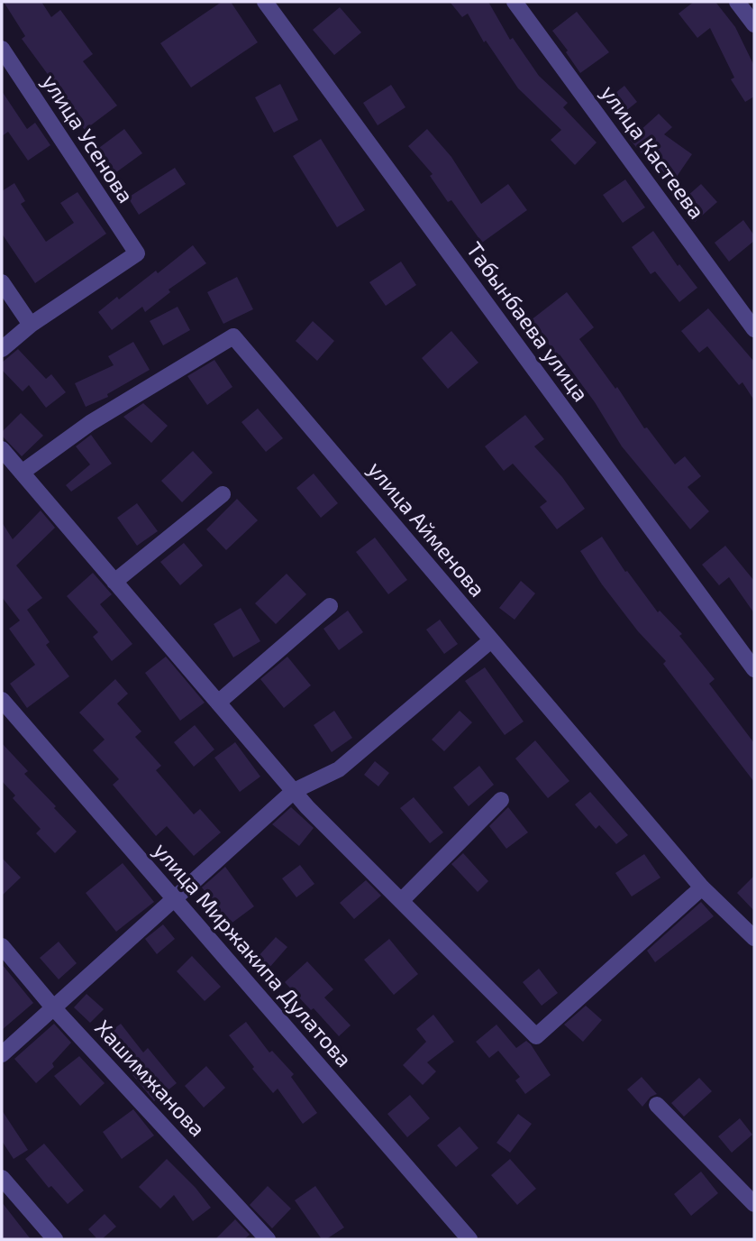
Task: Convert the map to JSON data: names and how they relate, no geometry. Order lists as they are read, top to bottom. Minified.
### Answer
{"streets":{"street":["улица Усенова","улица Кастеева","Табынбаева улица","улица Айменова","улица Миржакипа Дулатова","Хашимжанова"]}}
